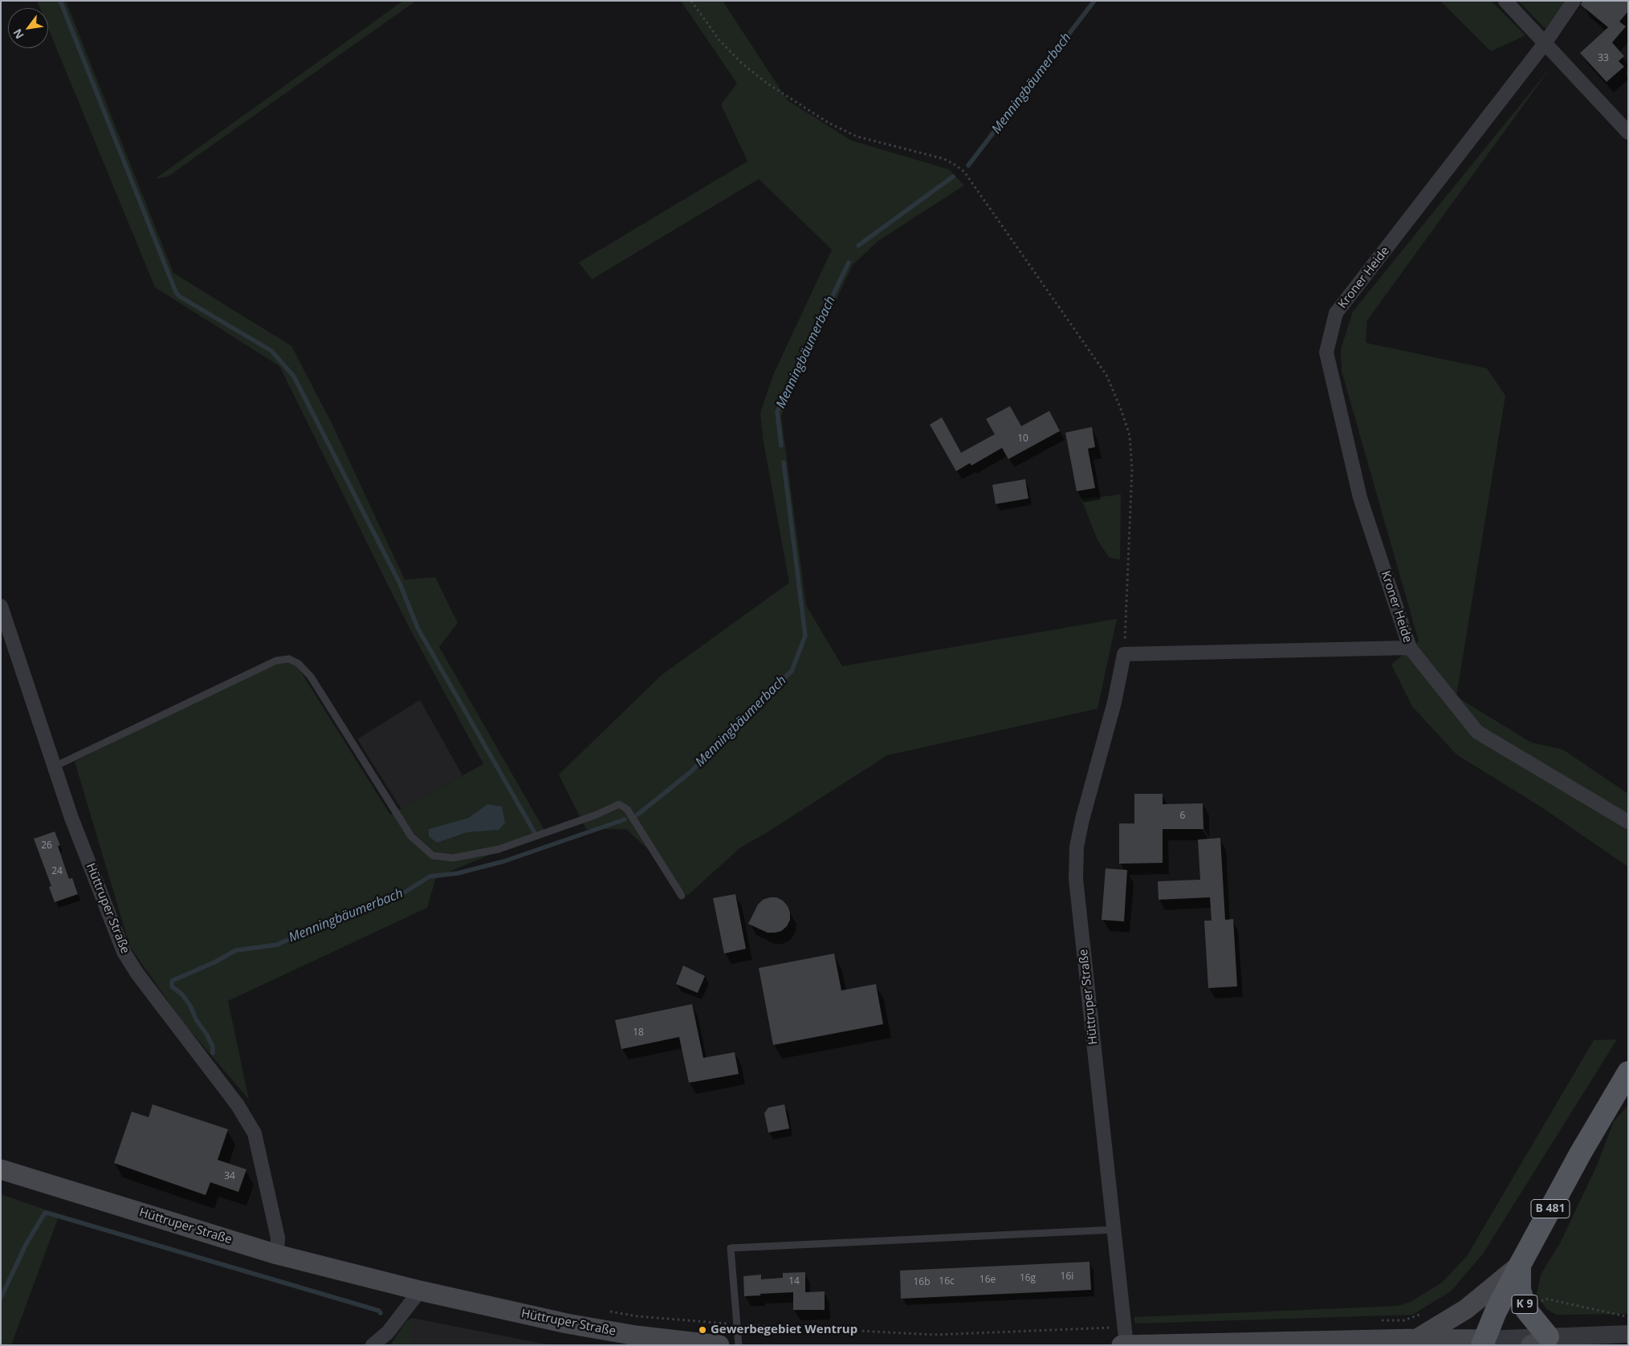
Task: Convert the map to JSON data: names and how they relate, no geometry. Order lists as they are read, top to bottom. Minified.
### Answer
{"streets":{"main road":["Hüttruper Straße","B 481","K 9"],"street":["Kroner Heide"]},"crossings":[["Kroner Heide","Hüttruper Straße"],["Hüttruper Straße","K 9"],["B 481","K 9"]],"water":["Menningbäumerbach"],"places":["Gewerbegebiet Wentrup"],"house_numbers":["33","10","6","26","24","18","34","16i","16g","16e","14","16c","16b"],"north":"bottom left"}
